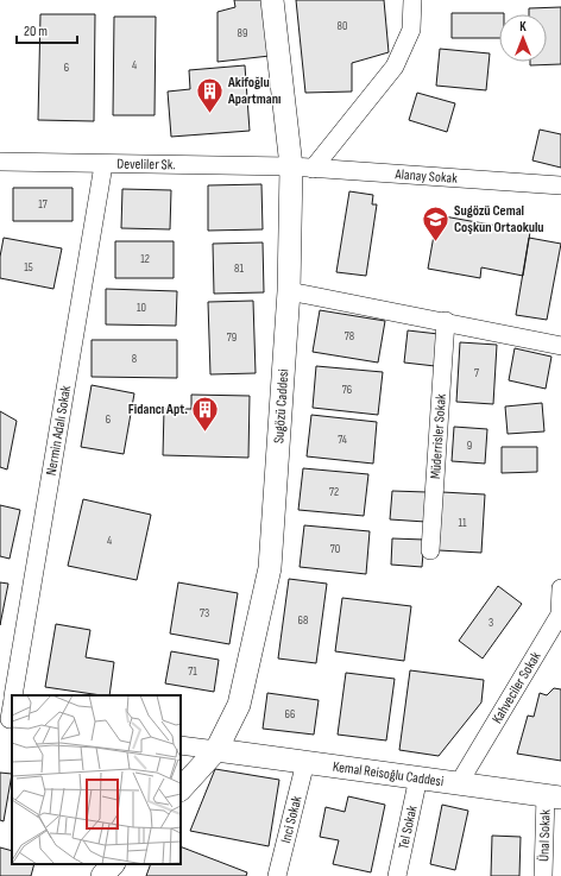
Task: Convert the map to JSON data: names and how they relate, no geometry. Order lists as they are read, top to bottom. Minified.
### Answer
{"streets":{"street":["Develiler Sk.","Alanay Sokak","Sugözü Caddesi","Nermin Adalı Sokak","Müderrisler Sokak","Kahveciler Sokak","Kemal Reisoğlu Caddesi","Inci Sokak","Tel Sokak","Ünal Sokak"]},"crossings":[["Develiler Sk.","Alanay Sokak"],["Develiler Sk.","Sugözü Caddesi"],["Develiler Sk.","Nermin Adalı Sokak"],["Alanay Sokak","Sugözü Caddesi"],["Sugözü Caddesi","Kemal Reisoğlu Caddesi"],["Kahveciler Sokak","Kemal Reisoğlu Caddesi"],["Kemal Reisoğlu Caddesi","Inci Sokak"],["Kemal Reisoğlu Caddesi","Tel Sokak"],["Kemal Reisoğlu Caddesi","Ünal Sokak"]],"places":{"building":["Akifoğlu Apartmanı","Fidancı Apt."],"school or university":["Sugözü Cemal Coşkun Ortaokulu"]},"house_numbers":["80","89","4","6","17","12","15","81","10","78","79","8","7","76","6","74","9","72","11","4","70","73","68","3","71","66"],"scale_bar":"20 m","north":"top"}
